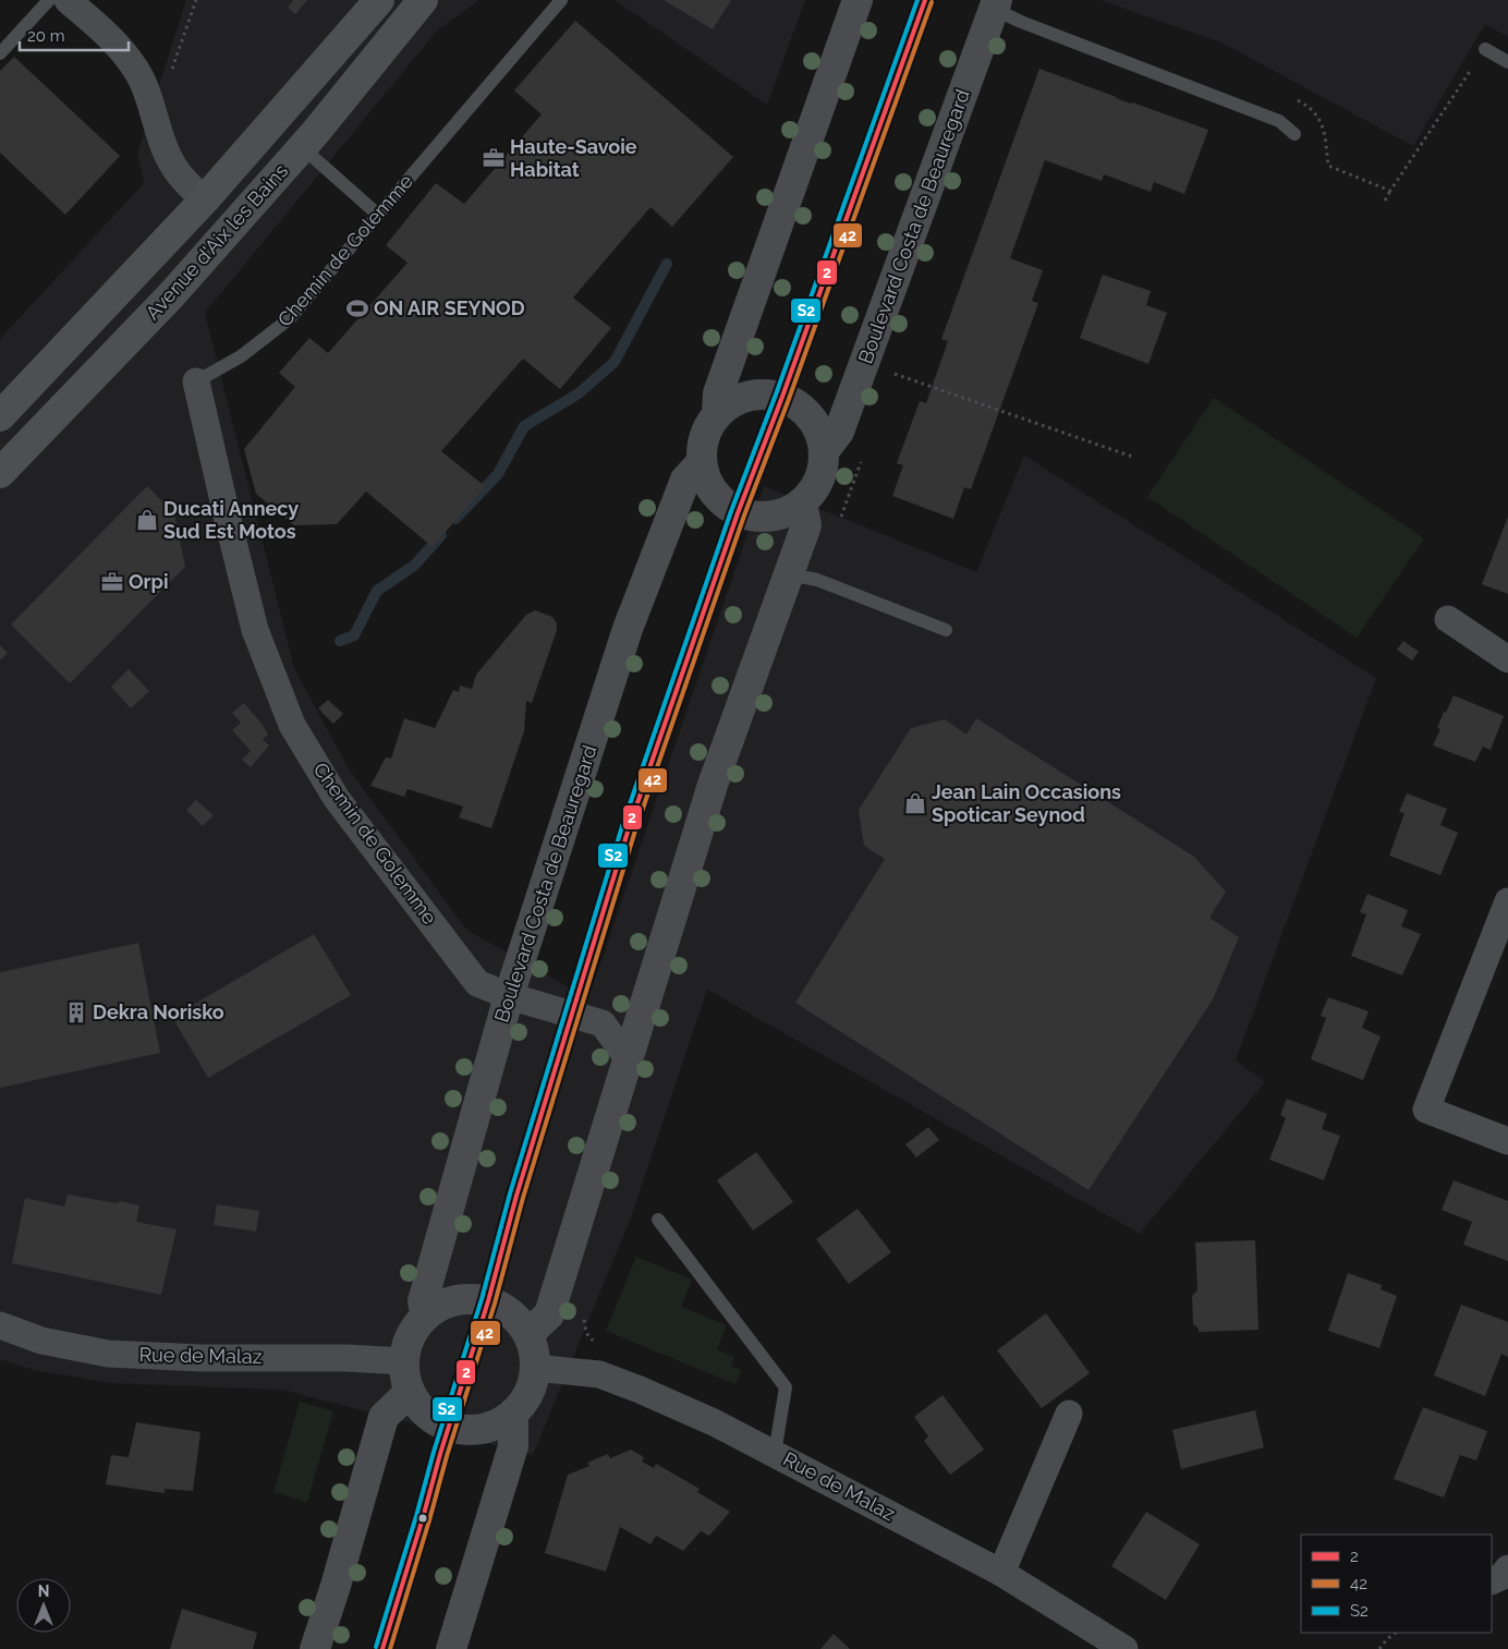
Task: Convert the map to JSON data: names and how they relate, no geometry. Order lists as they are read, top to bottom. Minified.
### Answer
{"streets":{"main road":["Avenue d'Aix les Bains"],"street":["Boulevard Costa de Beauregard","Chemin de Golemme","Rue de Malaz"]},"crossings":[["Boulevard Costa de Beauregard","Chemin de Golemme"]],"places":{"office":["Haute-Savoie Habitat","Orpi"],"sports":["ON AIR SEYNOD"],"shop":["Ducati Annecy Sud Est Motos","Jean Lain Occasions Spoticar Seynod"],"building":["Dekra Norisko"]},"lines":["transit line 2","transit line S2","transit line 42"],"legend":["2","42","S2"],"scale_bar":"20 m","north":"top"}
